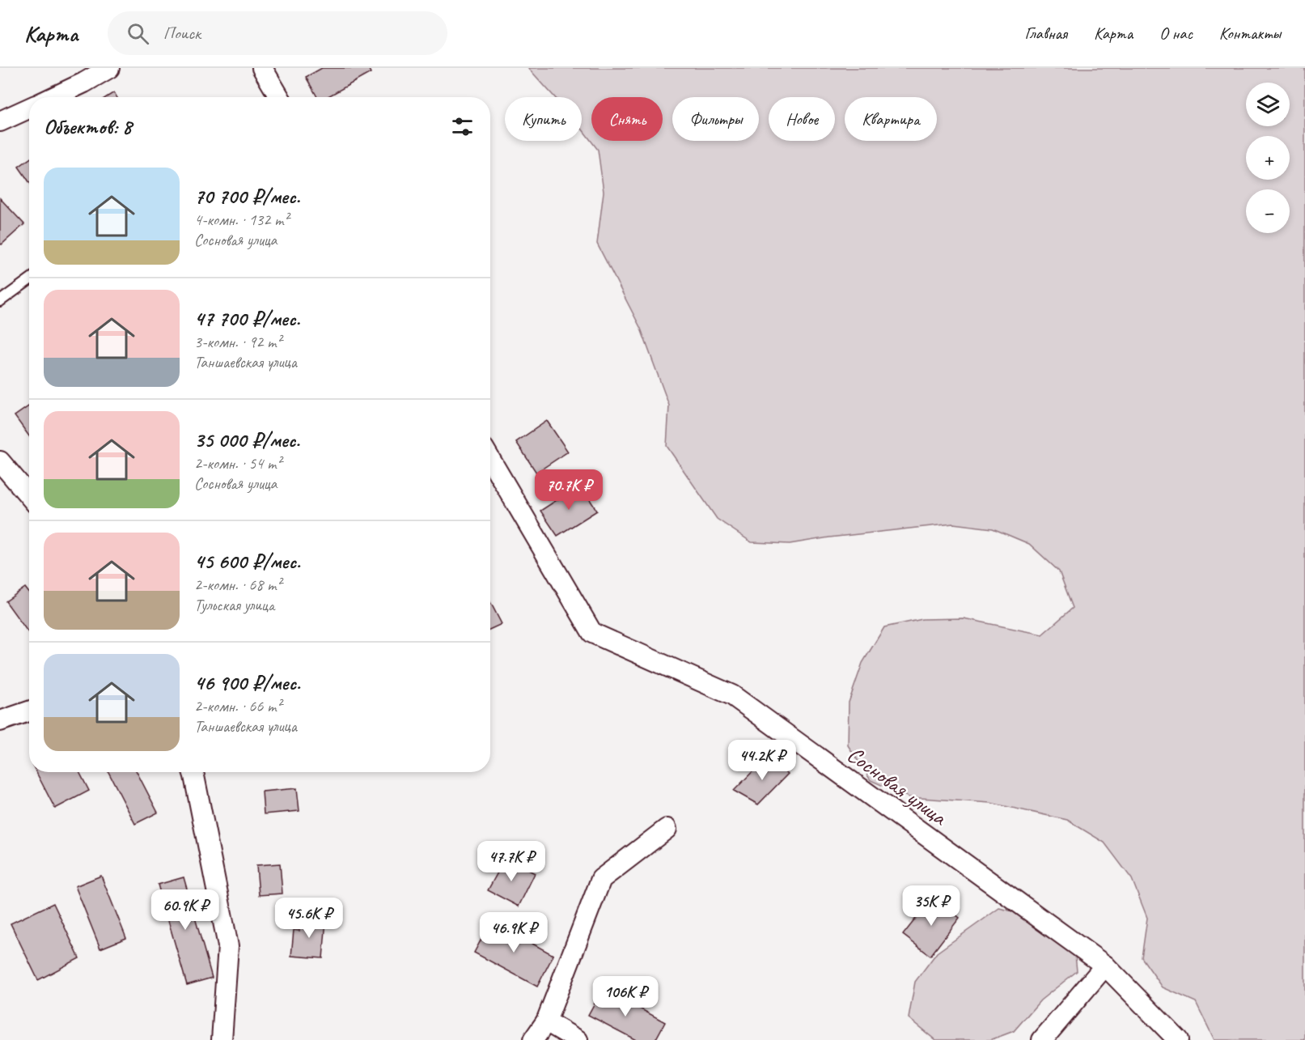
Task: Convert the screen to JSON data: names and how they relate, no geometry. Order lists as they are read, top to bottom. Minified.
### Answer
{"streets":{"street":["Сосновая улица"]},"page":{"header":"Карта","search":"Поиск","nav":["Главная","Карта","О нас","Контакты"],"map_buttons":["+","−"],"chip":["Купить","Снять","Фильтры","Новое","Квартира"],"heading":"Объектов: 8","list":[{"name":"70 700 ₽/мес.","note":"4-комн. · 132 m² · Сосновая улица"},{"name":"47 700 ₽/мес.","note":"3-комн. · 92 m² · Таншаевская улица"},{"name":"35 000 ₽/мес.","note":"2-комн. · 54 m² · Сосновая улица"},{"name":"45 600 ₽/мес.","note":"2-комн. · 68 m² · Тульская улица"},{"name":"46 900 ₽/мес.","note":"2-комн. · 66 m² · Таншаевская улица"}],"price":["70.7K ₽","44.2K ₽","47.7K ₽","35K ₽","60.9K ₽","45.6K ₽","46.9K ₽","106K ₽"]}}
